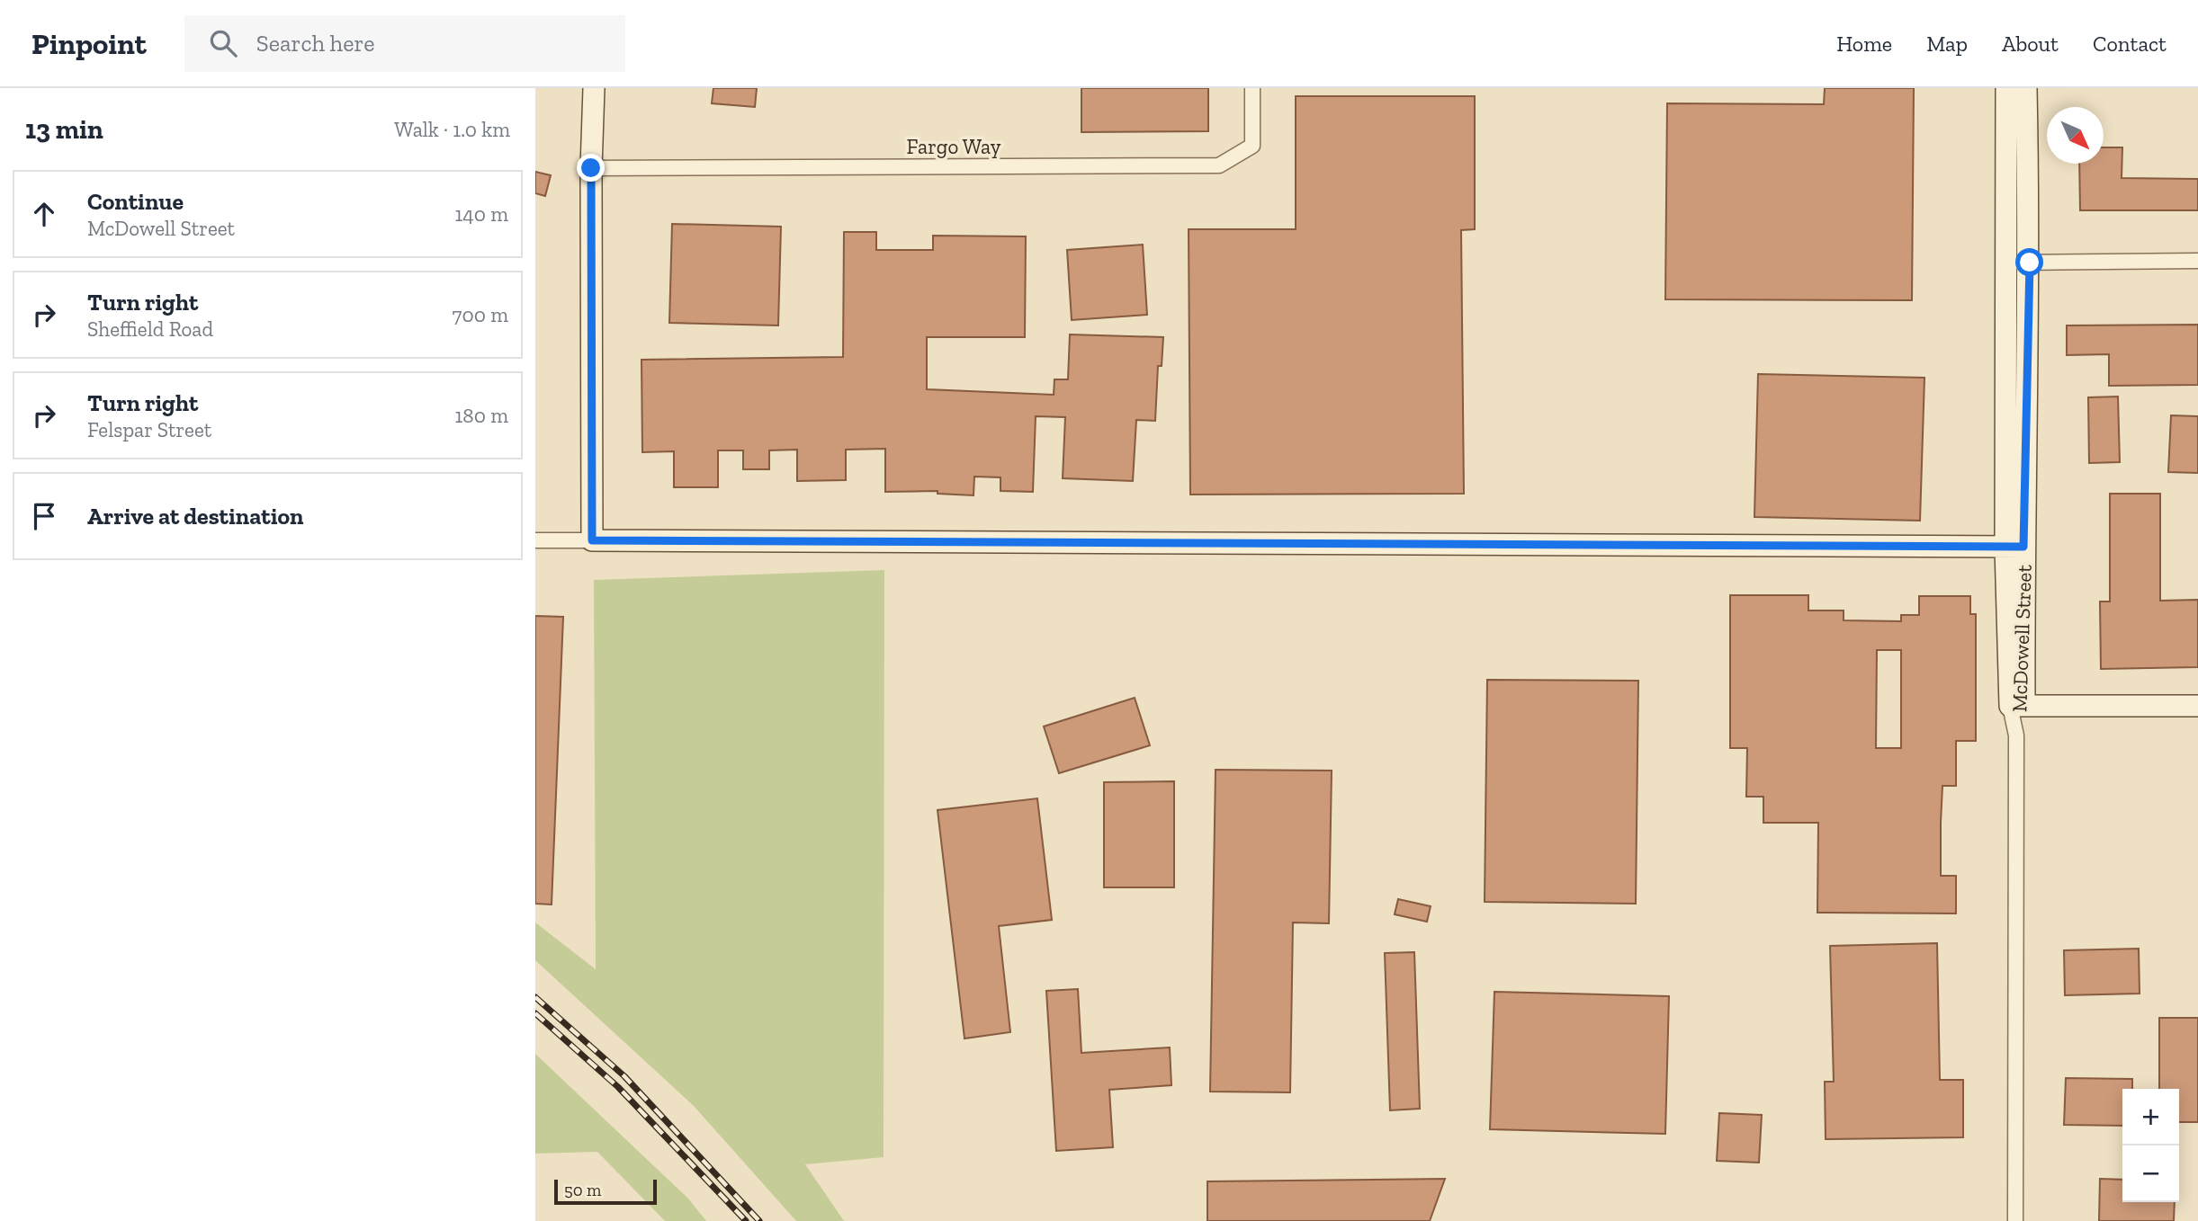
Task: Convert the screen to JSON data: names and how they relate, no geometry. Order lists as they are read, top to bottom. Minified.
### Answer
{"streets":{"street":["Fargo Way","McDowell Street"]},"scale_bar":"50 m","north":"bottom right","page":{"header":"Pinpoint","search":"Search here","nav":["Home","Map","About","Contact"],"heading":["13 min","Walk · 1.0 km"],"list":[["Continue","McDowell Street","140 m"],["Turn right","Sheffield Road","700 m"],["Turn right","Felspar Street","180 m"],"Arrive at destination"],"map_buttons":["+","−"],"scale":"50 m"}}
